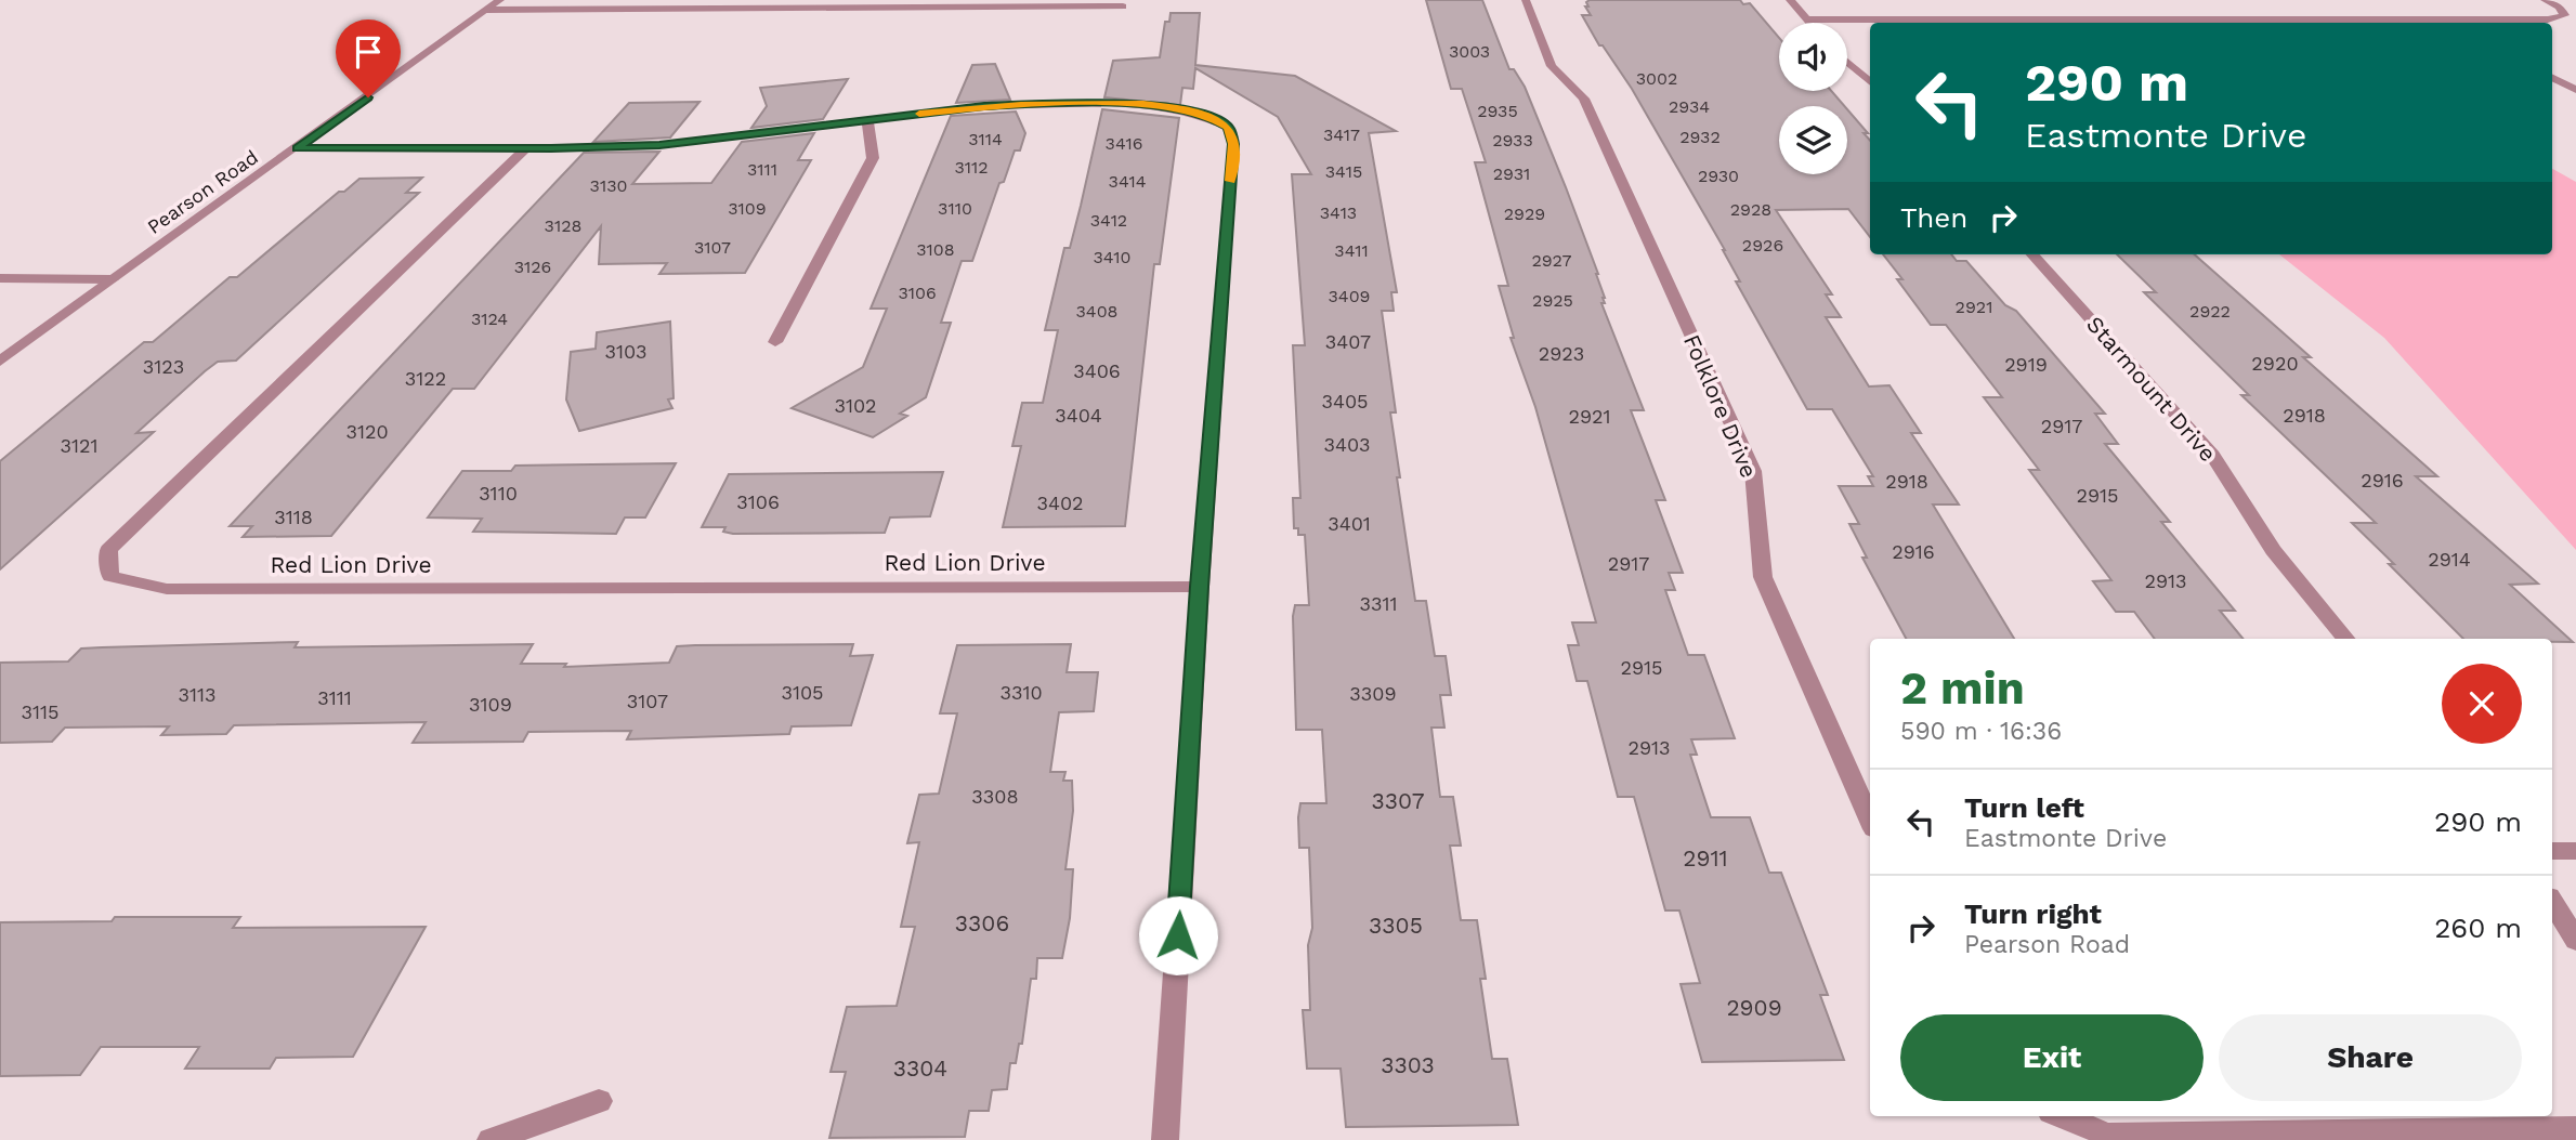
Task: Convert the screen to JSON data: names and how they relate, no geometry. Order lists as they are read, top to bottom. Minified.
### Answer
{"streets":{"street":["Pearson Road","Starmount Drive","Folklore Drive","Red Lion Drive"]},"house_numbers":["3003","3002","2934","2935","3417","2932","3114","2933","3416","3112","3111","3415","2931","2930","3414","3130","3109","3110","2928","3413","2929","3412","3128","2926","3107","3108","3411","3410","2927","3126","3106","3409","2925","2921","3408","2922","3124","3407","3103","2923","2920","2919","3123","3406","3122","3405","3102","3404","2918","2921","2917","3120","3403","3121","2916","2918","3110","2915","3106","3402","3118","3401","2916","2914","2917","2913","3311","2915","3105","3310","3309","3113","3111","3107","3109","3115","2913","3308","3307","2911","3306","3305","2909","3303","3304"],"page":{"turn":["290 m","Eastmonte Drive"],"then":"Then","heading":["2 min","590 m · 16:36"],"list":[{"name":"Turn left","note":"Eastmonte Drive","value":"290 m"},{"name":"Turn right","note":"Pearson Road","value":"260 m"}],"buttons":["Exit","Share"]}}
